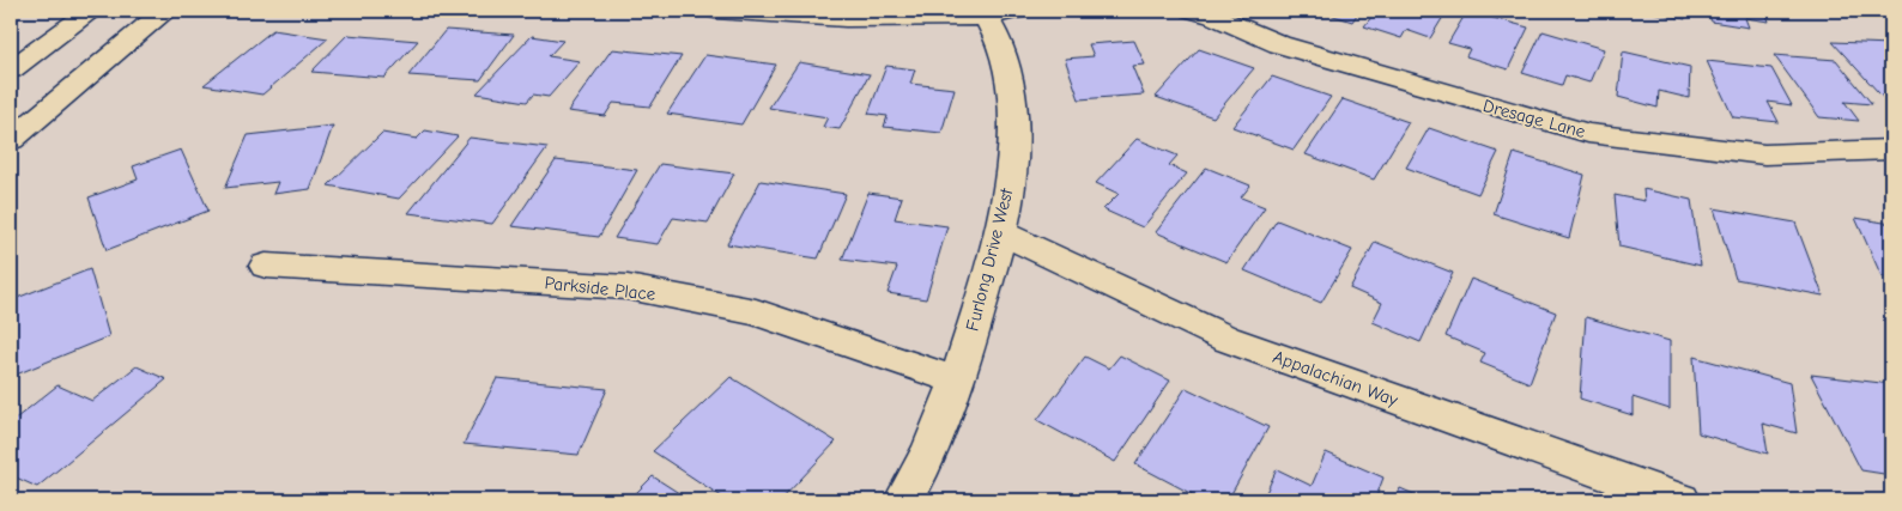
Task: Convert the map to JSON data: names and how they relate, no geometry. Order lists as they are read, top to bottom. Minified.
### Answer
{"streets":{"street":["Dresage Lane","Furlong Drive West","Parkside Place","Appalachian Way"]},"crossings":[["Furlong Drive West","Parkside Place"],["Furlong Drive West","Appalachian Way"]]}
